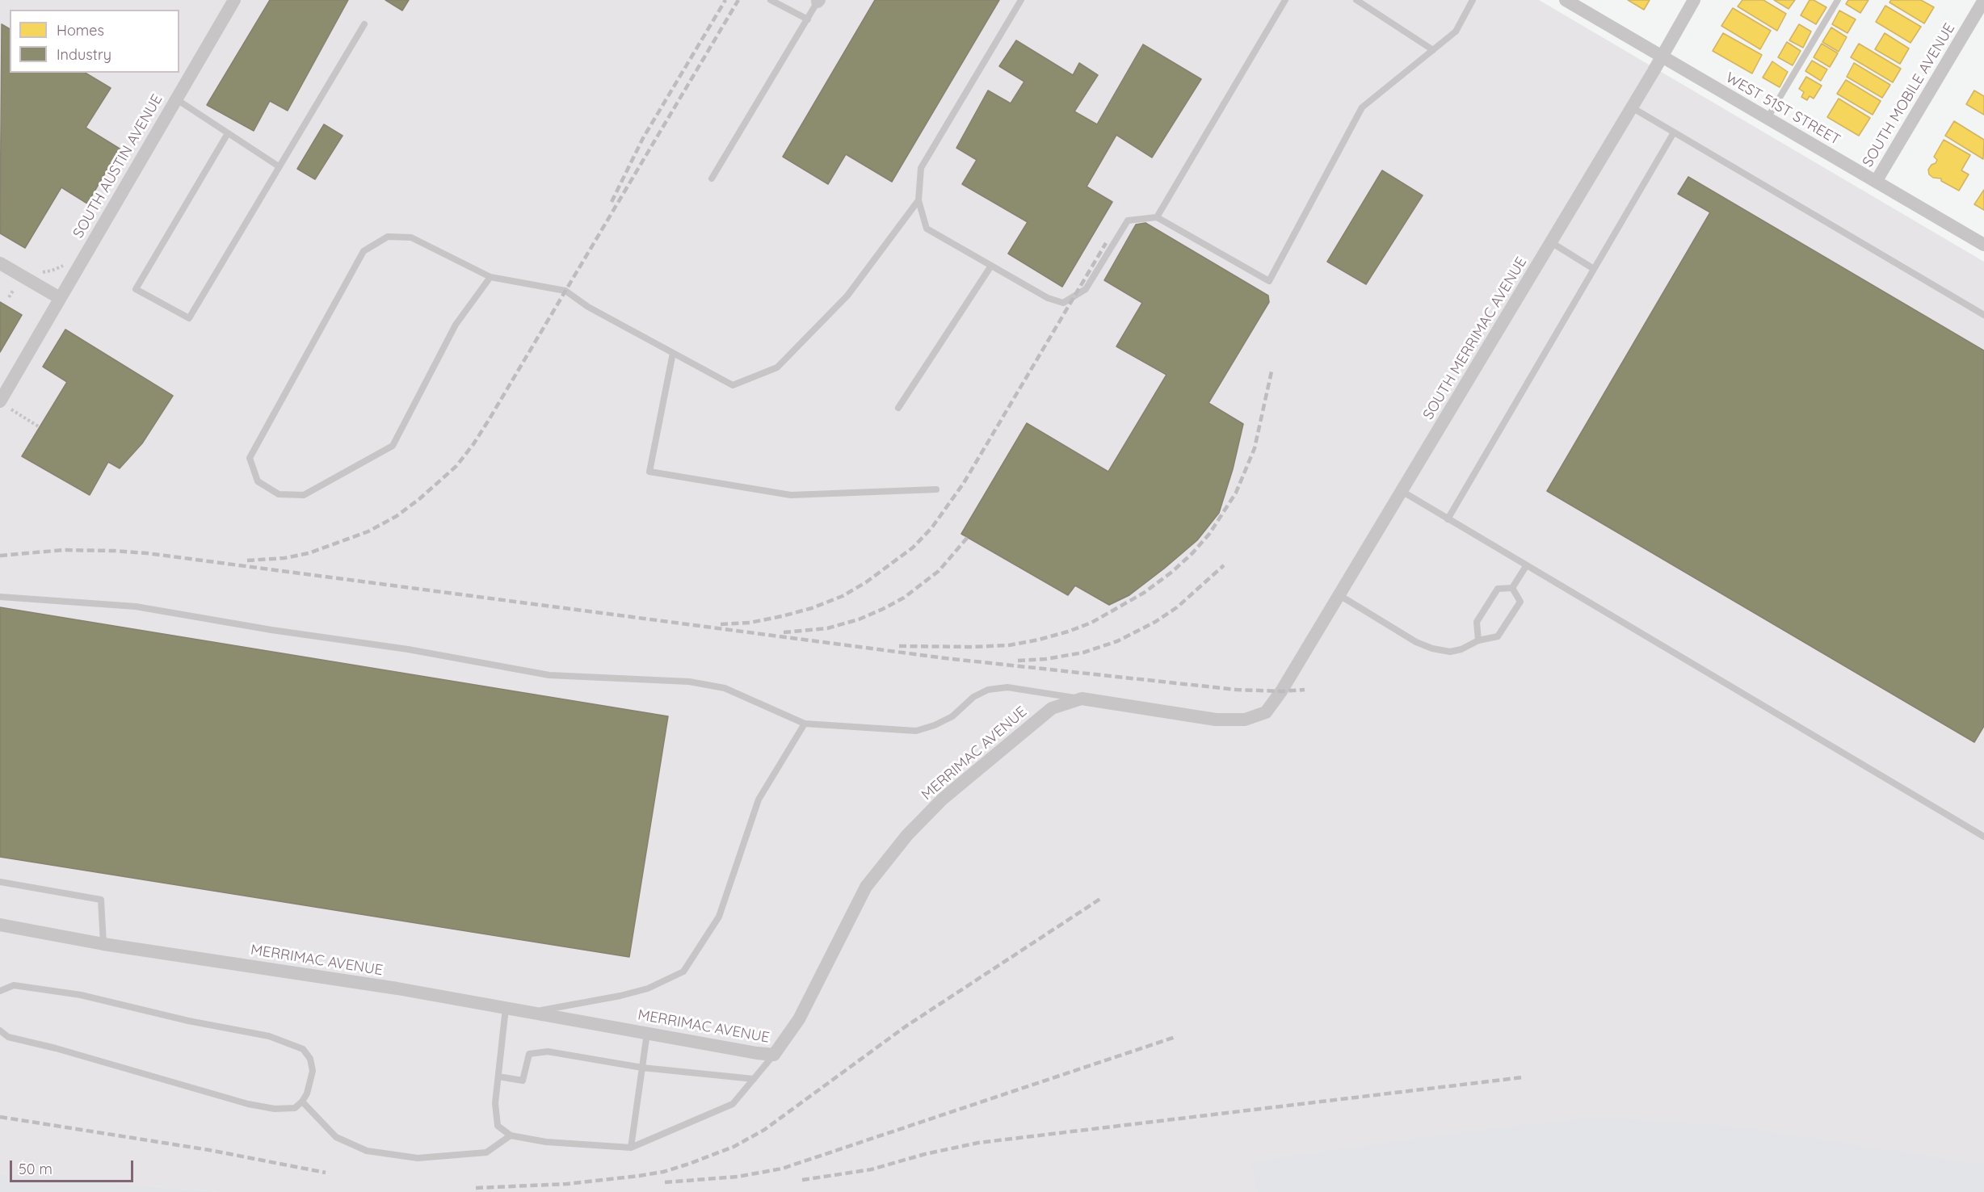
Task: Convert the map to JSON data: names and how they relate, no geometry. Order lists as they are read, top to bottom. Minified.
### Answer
{"streets":{"street":["SOUTH MOBILE AVENUE","WEST 51ST STREET","SOUTH AUSTIN AVENUE","SOUTH MERRIMAC AVENUE","MERRIMAC AVENUE"]},"crossings":[["SOUTH MOBILE AVENUE","WEST 51ST STREET"],["WEST 51ST STREET","SOUTH MERRIMAC AVENUE"],["SOUTH MERRIMAC AVENUE","MERRIMAC AVENUE"]],"legend":["Homes","Industry"],"scale_bar":"50 m"}
